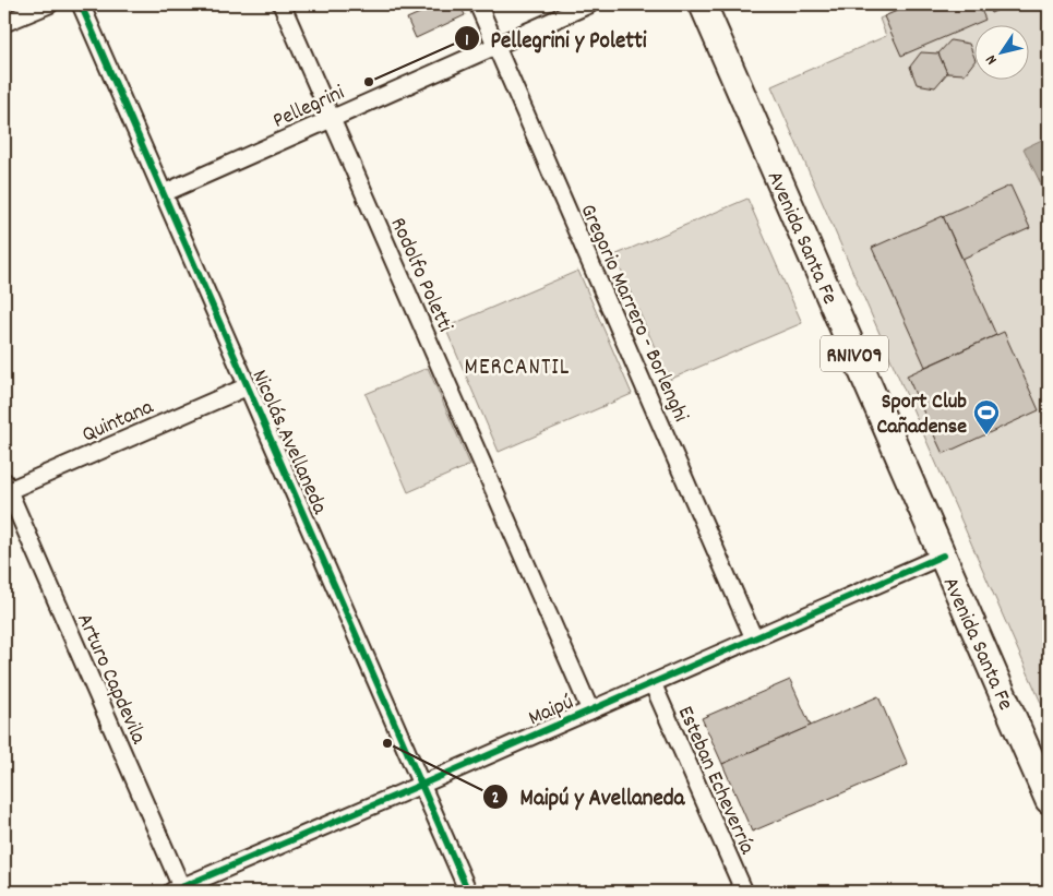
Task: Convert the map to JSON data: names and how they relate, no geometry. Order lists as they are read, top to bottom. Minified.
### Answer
{"streets":{"main road":["Avenida Santa Fe","RN1V09"],"street":["Pellegrini","Rodolfo Poletti","Gregorio Marrero - Borlenghi","Quintana","Nicolás Avellaneda","Arturo Capdevila","Maipú","Esteban Echeverría"]},"crossings":[["Pellegrini","Rodolfo Poletti"],["Pellegrini","Gregorio Marrero - Borlenghi"],["Pellegrini","Nicolás Avellaneda"],["Avenida Santa Fe","Maipú"],["Rodolfo Poletti","Maipú"],["Gregorio Marrero - Borlenghi","Maipú"],["Quintana","Nicolás Avellaneda"],["Quintana","Arturo Capdevila"],["Nicolás Avellaneda","Maipú"],["Arturo Capdevila","Maipú"],["Maipú","Esteban Echeverría"]],"districts":["MERCANTIL"],"places":{"other":["Pellegrini y Poletti","Maipú y Avellaneda"],"sports":["Sport Club Cañadense"]},"north":"bottom left"}
